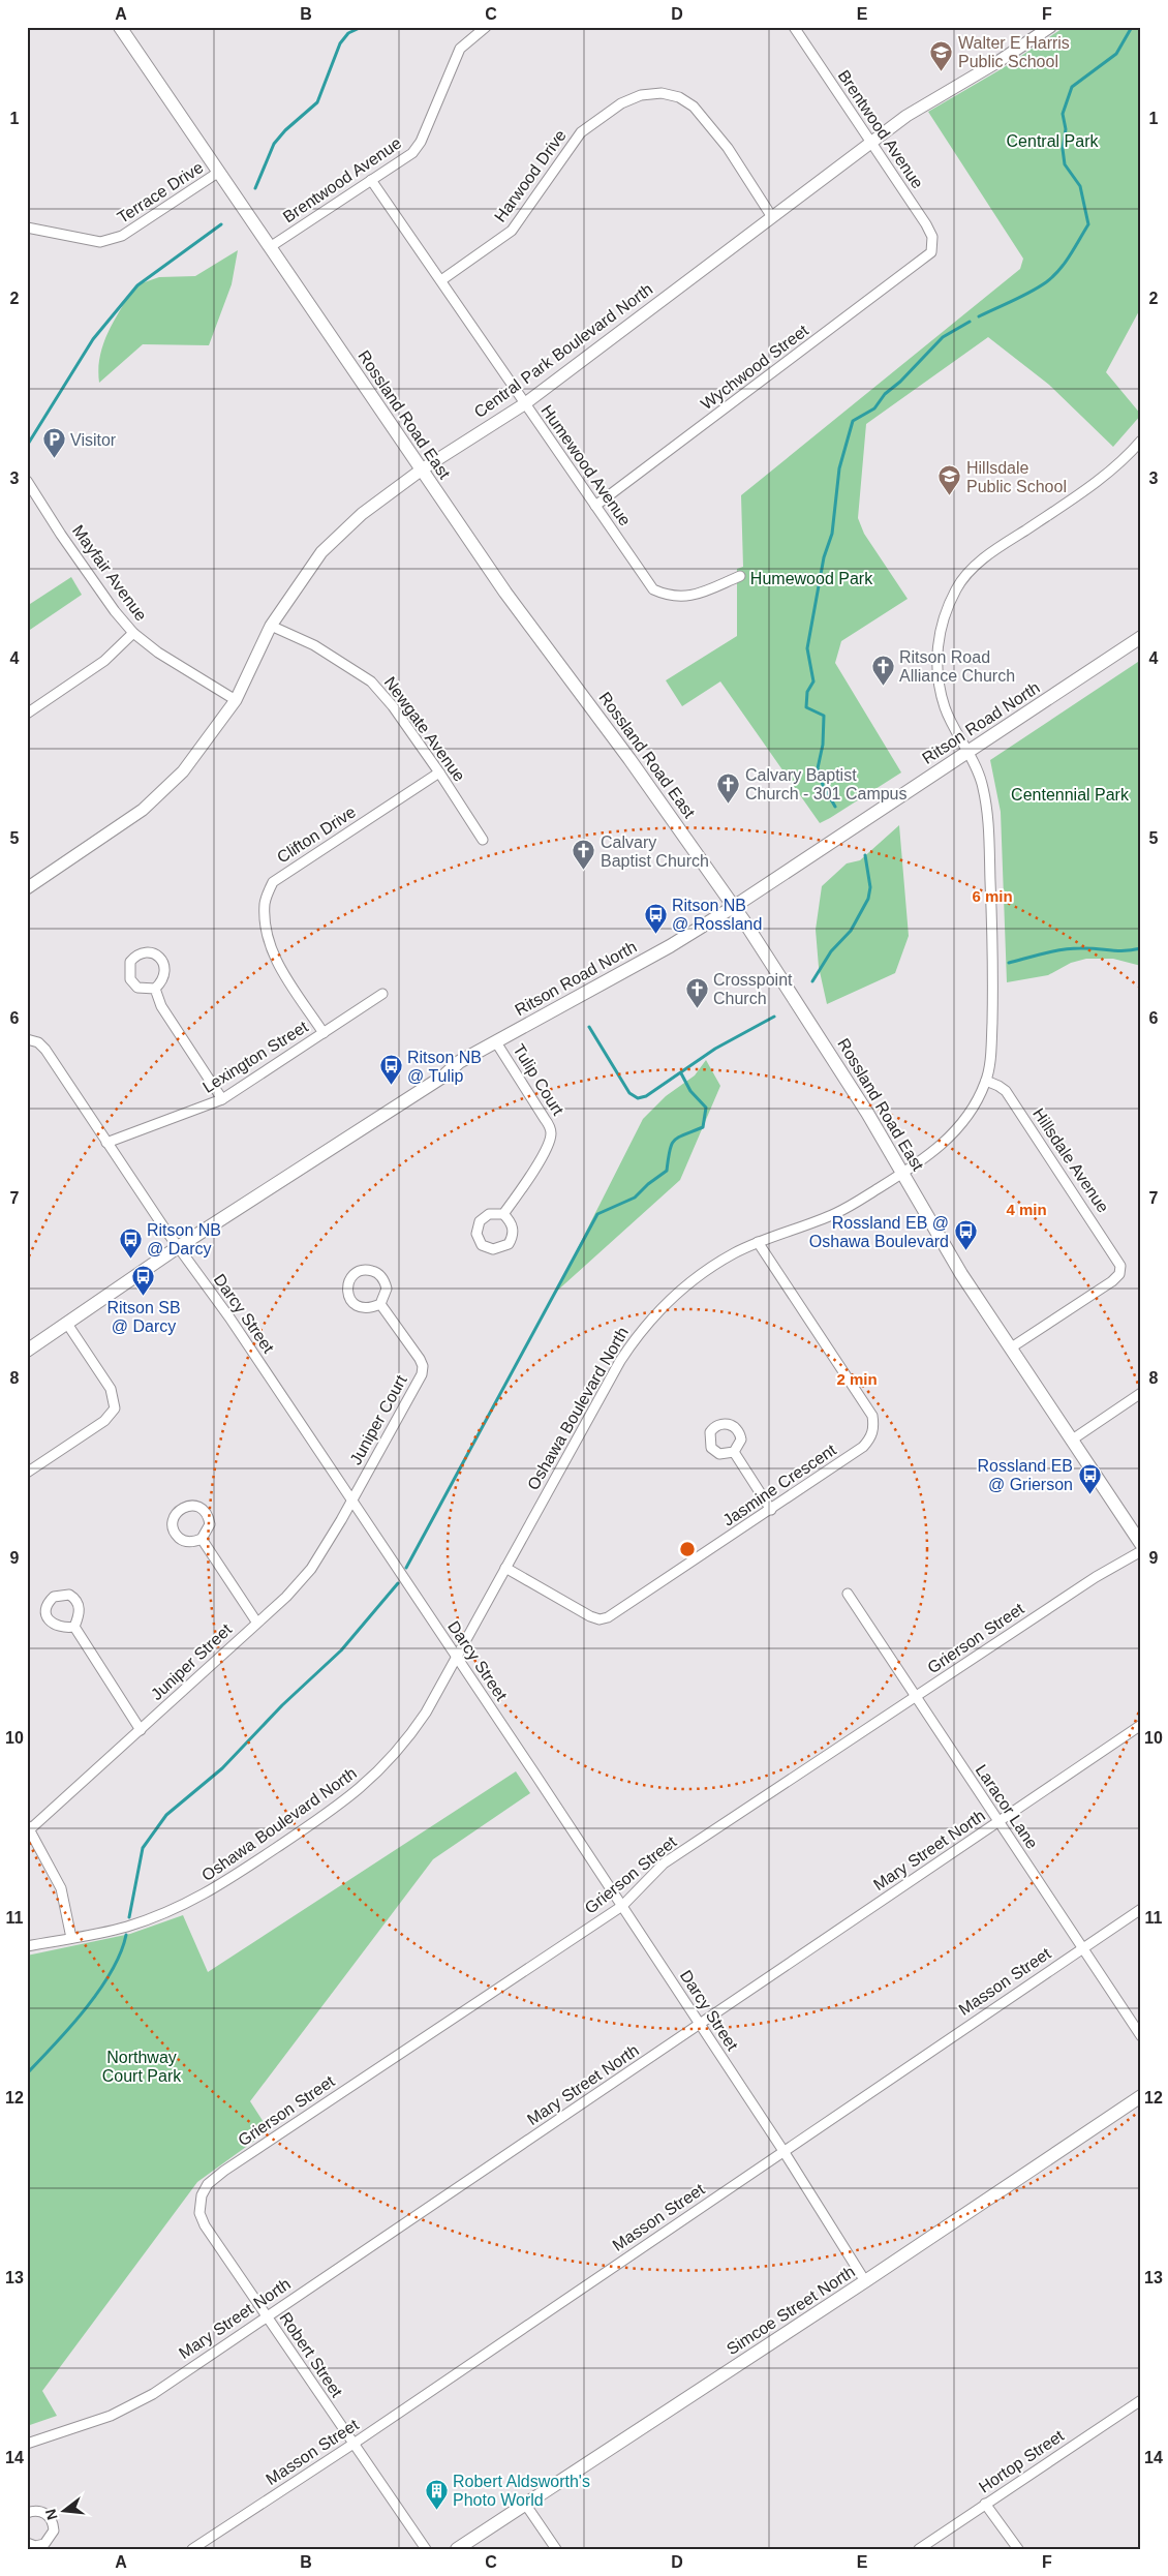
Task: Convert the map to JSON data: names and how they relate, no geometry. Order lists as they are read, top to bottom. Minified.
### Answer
{"streets":{"main road":["Rossland Road East","Ritson Road North","Simcoe Street North"],"street":["Brentwood Avenue","Harwood Drive","Terrace Drive","Central Park Boulevard North","Wychwood Street","Humewood Avenue","Mayfair Avenue","Newgate Avenue","Clifton Drive","Lexington Street","Tulip Court","Hillsdale Avenue","Darcy Street","Oshawa Boulevard North","Juniper Court","Jasmine Crescent","Grierson Street","Juniper Street","Laracor Lane","Mary Street North","Masson Street","Robert Street","Hortop Street"]},"crossings":[["Brentwood Avenue","Central Park Boulevard North"],["Brentwood Avenue","Wychwood Street"],["Brentwood Avenue","Rossland Road East"],["Brentwood Avenue","Humewood Avenue"],["Harwood Drive","Central Park Boulevard North"],["Harwood Drive","Humewood Avenue"],["Terrace Drive","Rossland Road East"],["Central Park Boulevard North","Rossland Road East"],["Central Park Boulevard North","Humewood Avenue"],["Central Park Boulevard North","Mayfair Avenue"],["Central Park Boulevard North","Newgate Avenue"],["Wychwood Street","Humewood Avenue"],["Rossland Road East","Ritson Road North"],["Rossland Road East","Hillsdale Avenue"],["Rossland Road East","Oshawa Boulevard North"],["Ritson Road North","Tulip Court"],["Ritson Road North","Darcy Street"],["Ritson Road North","Oshawa Boulevard North"],["Newgate Avenue","Clifton Drive"],["Clifton Drive","Lexington Street"],["Lexington Street","Darcy Street"],["Hillsdale Avenue","Oshawa Boulevard North"],["Darcy Street","Oshawa Boulevard North"],["Darcy Street","Juniper Court"],["Darcy Street","Grierson Street"],["Darcy Street","Juniper Street"],["Darcy Street","Mary Street North"],["Darcy Street","Masson Street"],["Darcy Street","Simcoe Street North"],["Oshawa Boulevard North","Jasmine Crescent"],["Juniper Court","Juniper Street"],["Grierson Street","Laracor Lane"],["Grierson Street","Robert Street"],["Laracor Lane","Mary Street North"],["Laracor Lane","Masson Street"],["Mary Street North","Robert Street"],["Masson Street","Robert Street"]],"parks":["Central Park","Humewood Park","Centennial Park","Northway Court Park"],"places":{"school or university":["Walter E Harris Public School","Hillsdale Public School"],"parking":["Visitor"],"church":["Ritson Road Alliance Church","Calvary Baptist Church - 301 Campus","Calvary Baptist Church","Crosspoint Church"],"bus stop":["Ritson NB @ Rossland","Ritson NB @ Tulip","Rossland EB @ Oshawa Boulevard","Ritson NB @ Darcy","Ritson SB @ Darcy","Rossland EB @ Grierson"],"building":["Robert Aldsworth's Photo World"]},"north":"left","grid":{"columns":["A","B","C","D","E","F"],"rows":["1","2","3","4","5","6","7","8","9","10","11","12","13","14"]},"rings":["6 min","4 min","2 min"]}
